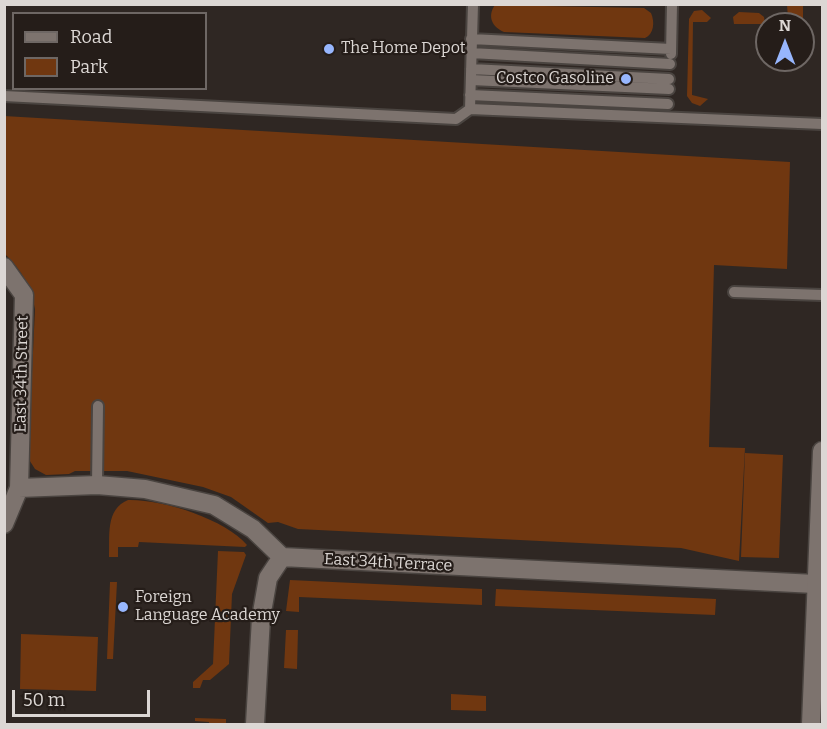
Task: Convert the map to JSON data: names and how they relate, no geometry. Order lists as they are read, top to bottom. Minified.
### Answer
{"streets":{"street":["East 34th Street","East 34th Terrace"]},"places":["The Home Depot","Costco Gasoline","Foreign Language Academy"],"legend":["Road","Park"],"scale_bar":"50 m","north":"top"}
